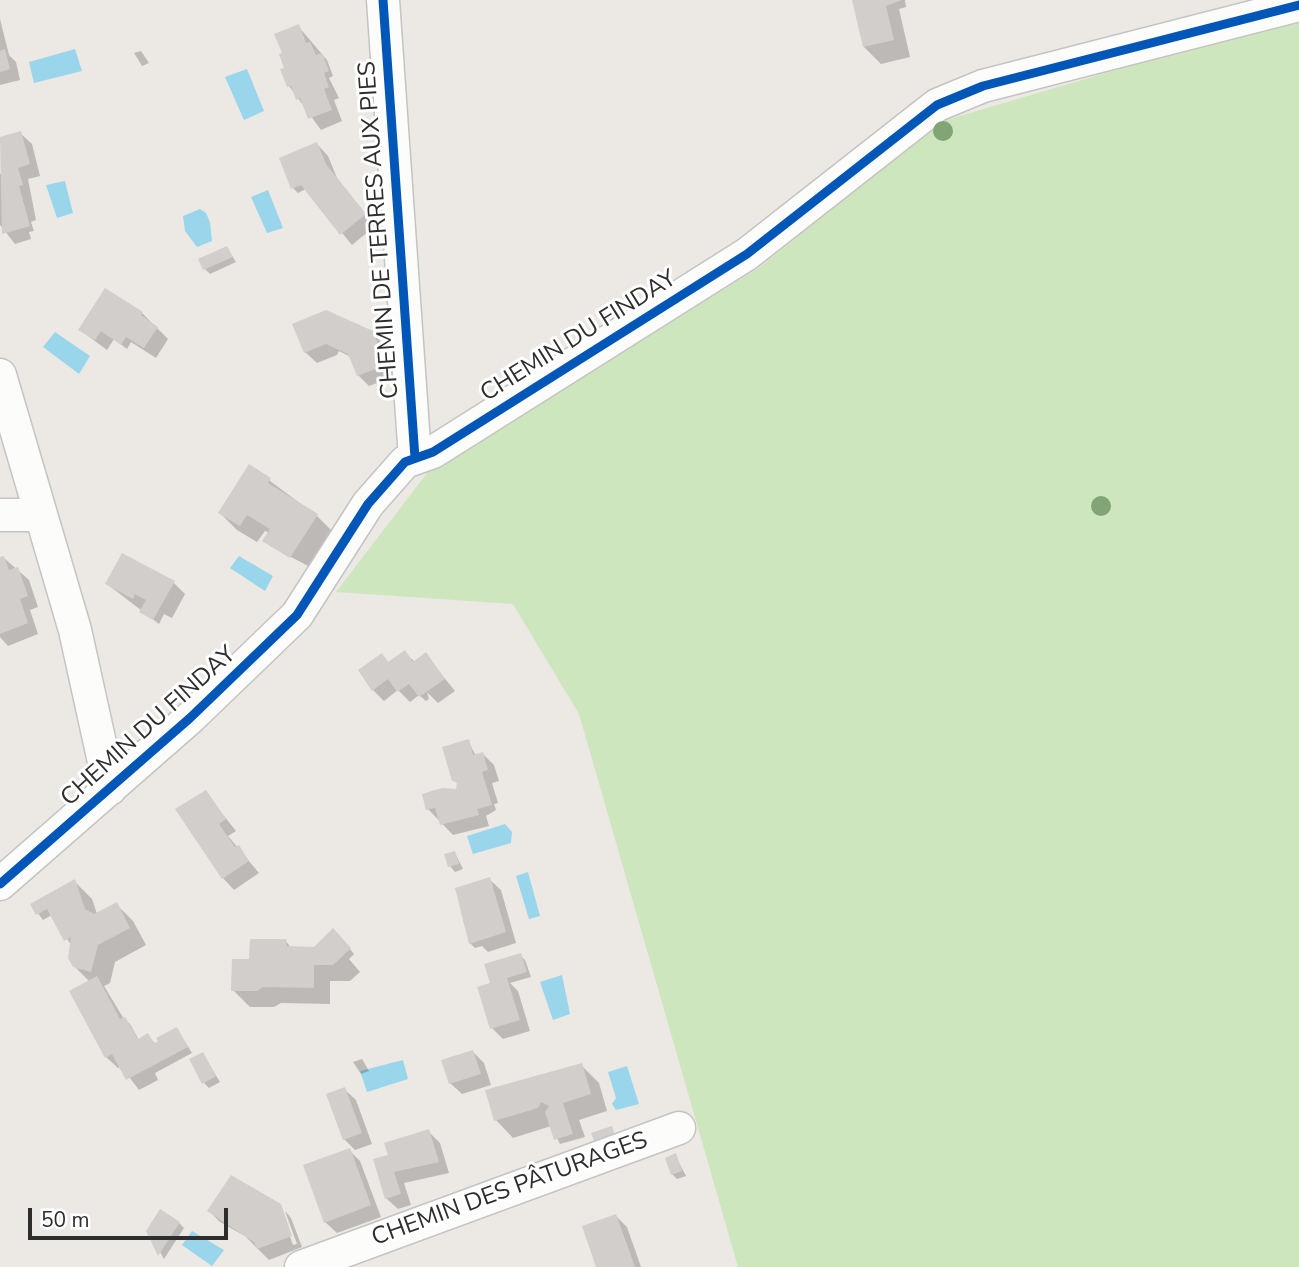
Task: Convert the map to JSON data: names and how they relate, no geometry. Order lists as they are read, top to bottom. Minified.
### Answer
{"streets":{"street":["CHEMIN DE TERRES AUX PIES","CHEMIN DU FINDAY","CHEMIN DES PÂTURAGES"]},"crossings":[["CHEMIN DE TERRES AUX PIES","CHEMIN DU FINDAY"]],"scale_bar":"50 m"}
